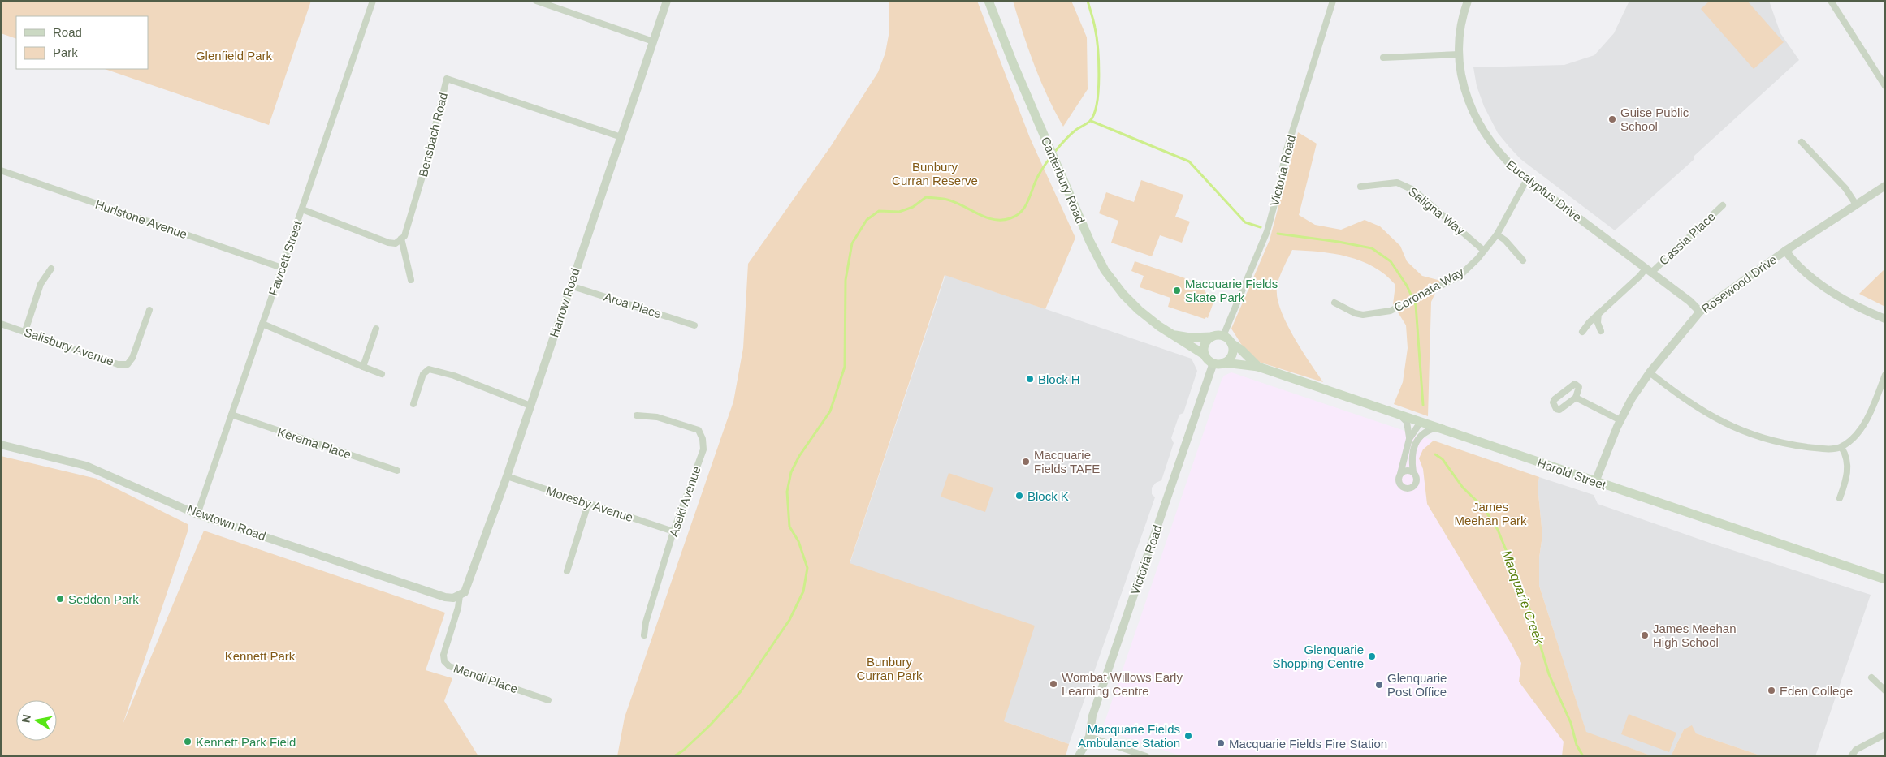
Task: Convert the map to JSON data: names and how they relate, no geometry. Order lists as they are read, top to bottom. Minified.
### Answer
{"streets":{"main road":["Canterbury Road","Harold Street"],"street":["Bensbach Road","Victoria Road","Eucalyptus Drive","Saligna Way","Hurlstone Avenue","Cassia Place","Fawcett Street","Rosewood Drive","Coronata Way","Harrow Road","Aroa Place","Salisbury Avenue","Kerema Place","Aseki Avenue","Moresby Avenue","Newtown Road","Mendi Place"]},"crossings":[["Bensbach Road","Harrow Road"],["Victoria Road","Canterbury Road"],["Victoria Road","Harold Street"],["Canterbury Road","Harold Street"],["Eucalyptus Drive","Cassia Place"],["Eucalyptus Drive","Rosewood Drive"],["Eucalyptus Drive","Coronata Way"],["Saligna Way","Coronata Way"],["Hurlstone Avenue","Fawcett Street"],["Fawcett Street","Kerema Place"],["Fawcett Street","Newtown Road"],["Rosewood Drive","Harold Street"],["Harrow Road","Aroa Place"],["Harrow Road","Moresby Avenue"],["Harrow Road","Newtown Road"],["Harrow Road","Mendi Place"],["Aseki Avenue","Moresby Avenue"],["Newtown Road","Mendi Place"]],"water":["Macquarie Creek"],"parks":["Glenfield Park","Bunbury Curran Reserve","James Meehan Park","Kennett Park","Bunbury Curran Park"],"places":["Guise Public School","Macquarie Fields Skate Park","Block H","Macquarie Fields TAFE","Block K","Seddon Park","James Meehan High School","Glenquarie Shopping Centre","Wombat Willows Early Learning Centre","Glenquarie Post Office","Eden College","Macquarie Fields Ambulance Station","Kennett Park Field","Macquarie Fields Fire Station"],"legend":["Road","Park"],"north":"left"}
